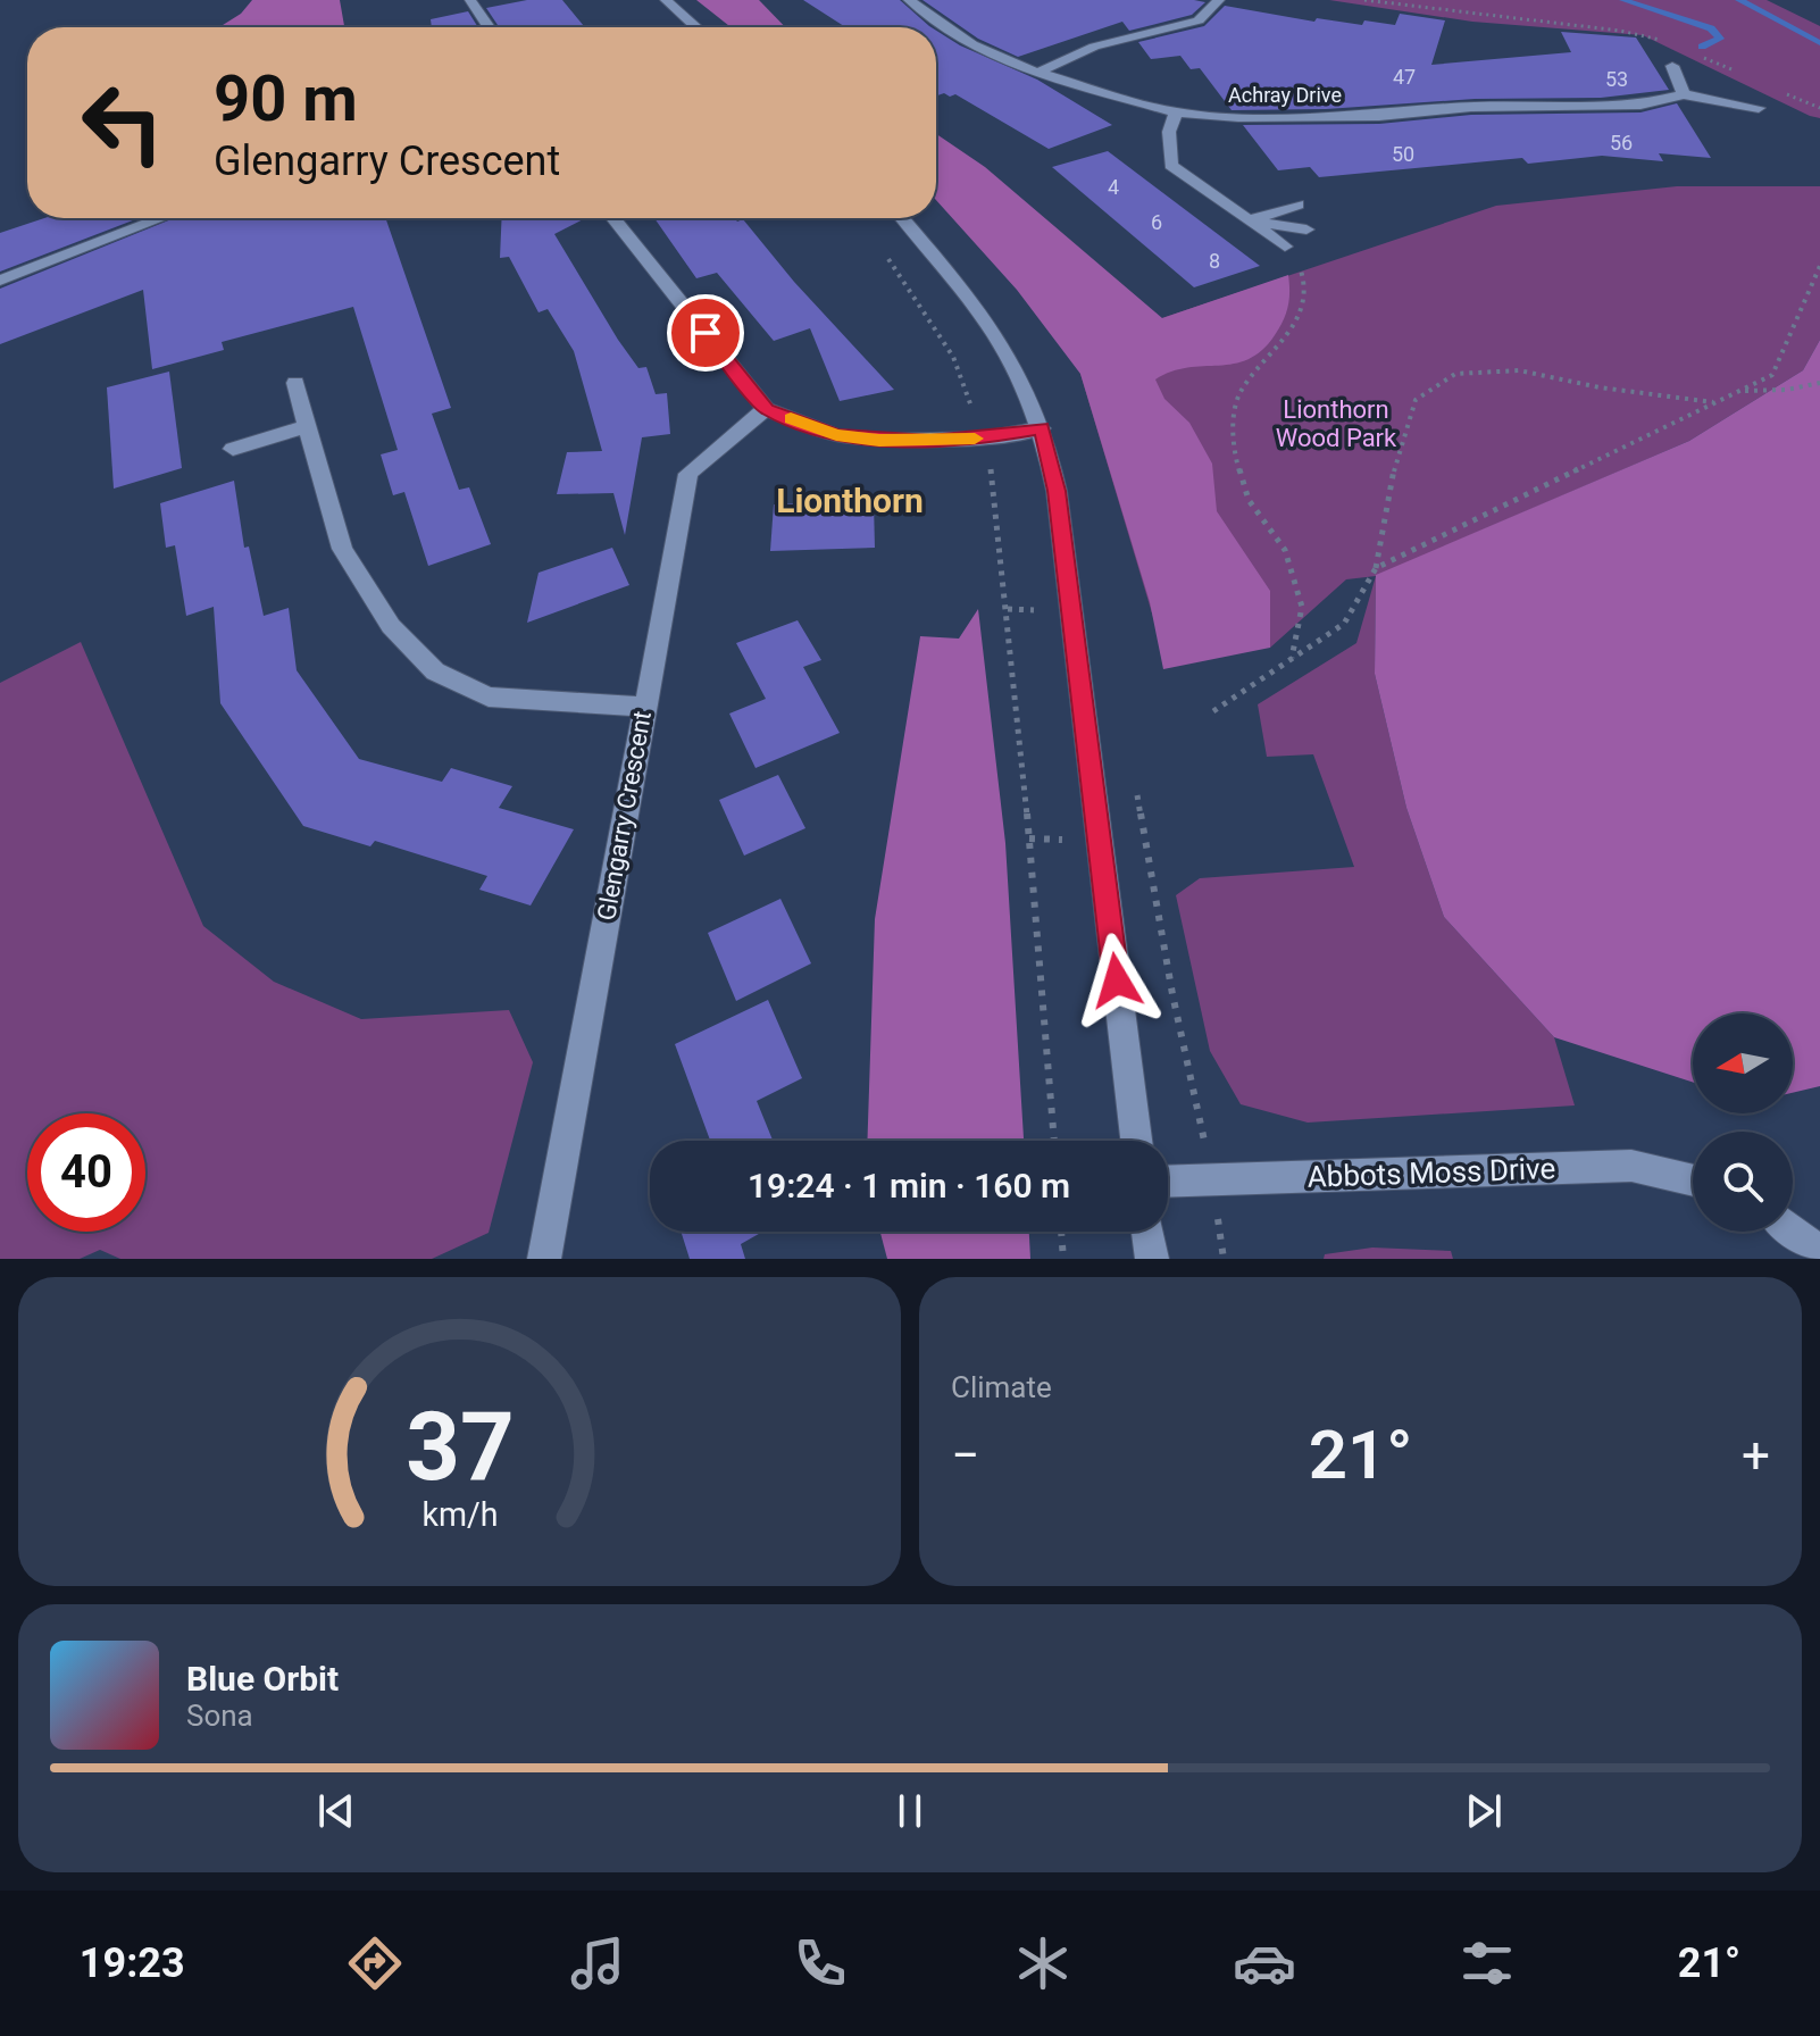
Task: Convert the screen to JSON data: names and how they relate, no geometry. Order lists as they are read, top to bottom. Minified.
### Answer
{"streets":{"street":["Achray Drive","Glengarry Crescent","Abbots Moss Drive"]},"districts":["Lionthorn"],"parks":["Lionthorn Wood Park"],"house_numbers":["47","53","56","50","4","6","8"],"north":"left","page":{"turn":["90 m","Glengarry Crescent"],"limit":"40","trip":"19:24 · 1 min · 160 m","tile":"Climate","heat":["−","21°","+"],"song":["Blue Orbit","Sona"],"tabs":["19:23","21°"],"gauge":["37","km/h"]}}
